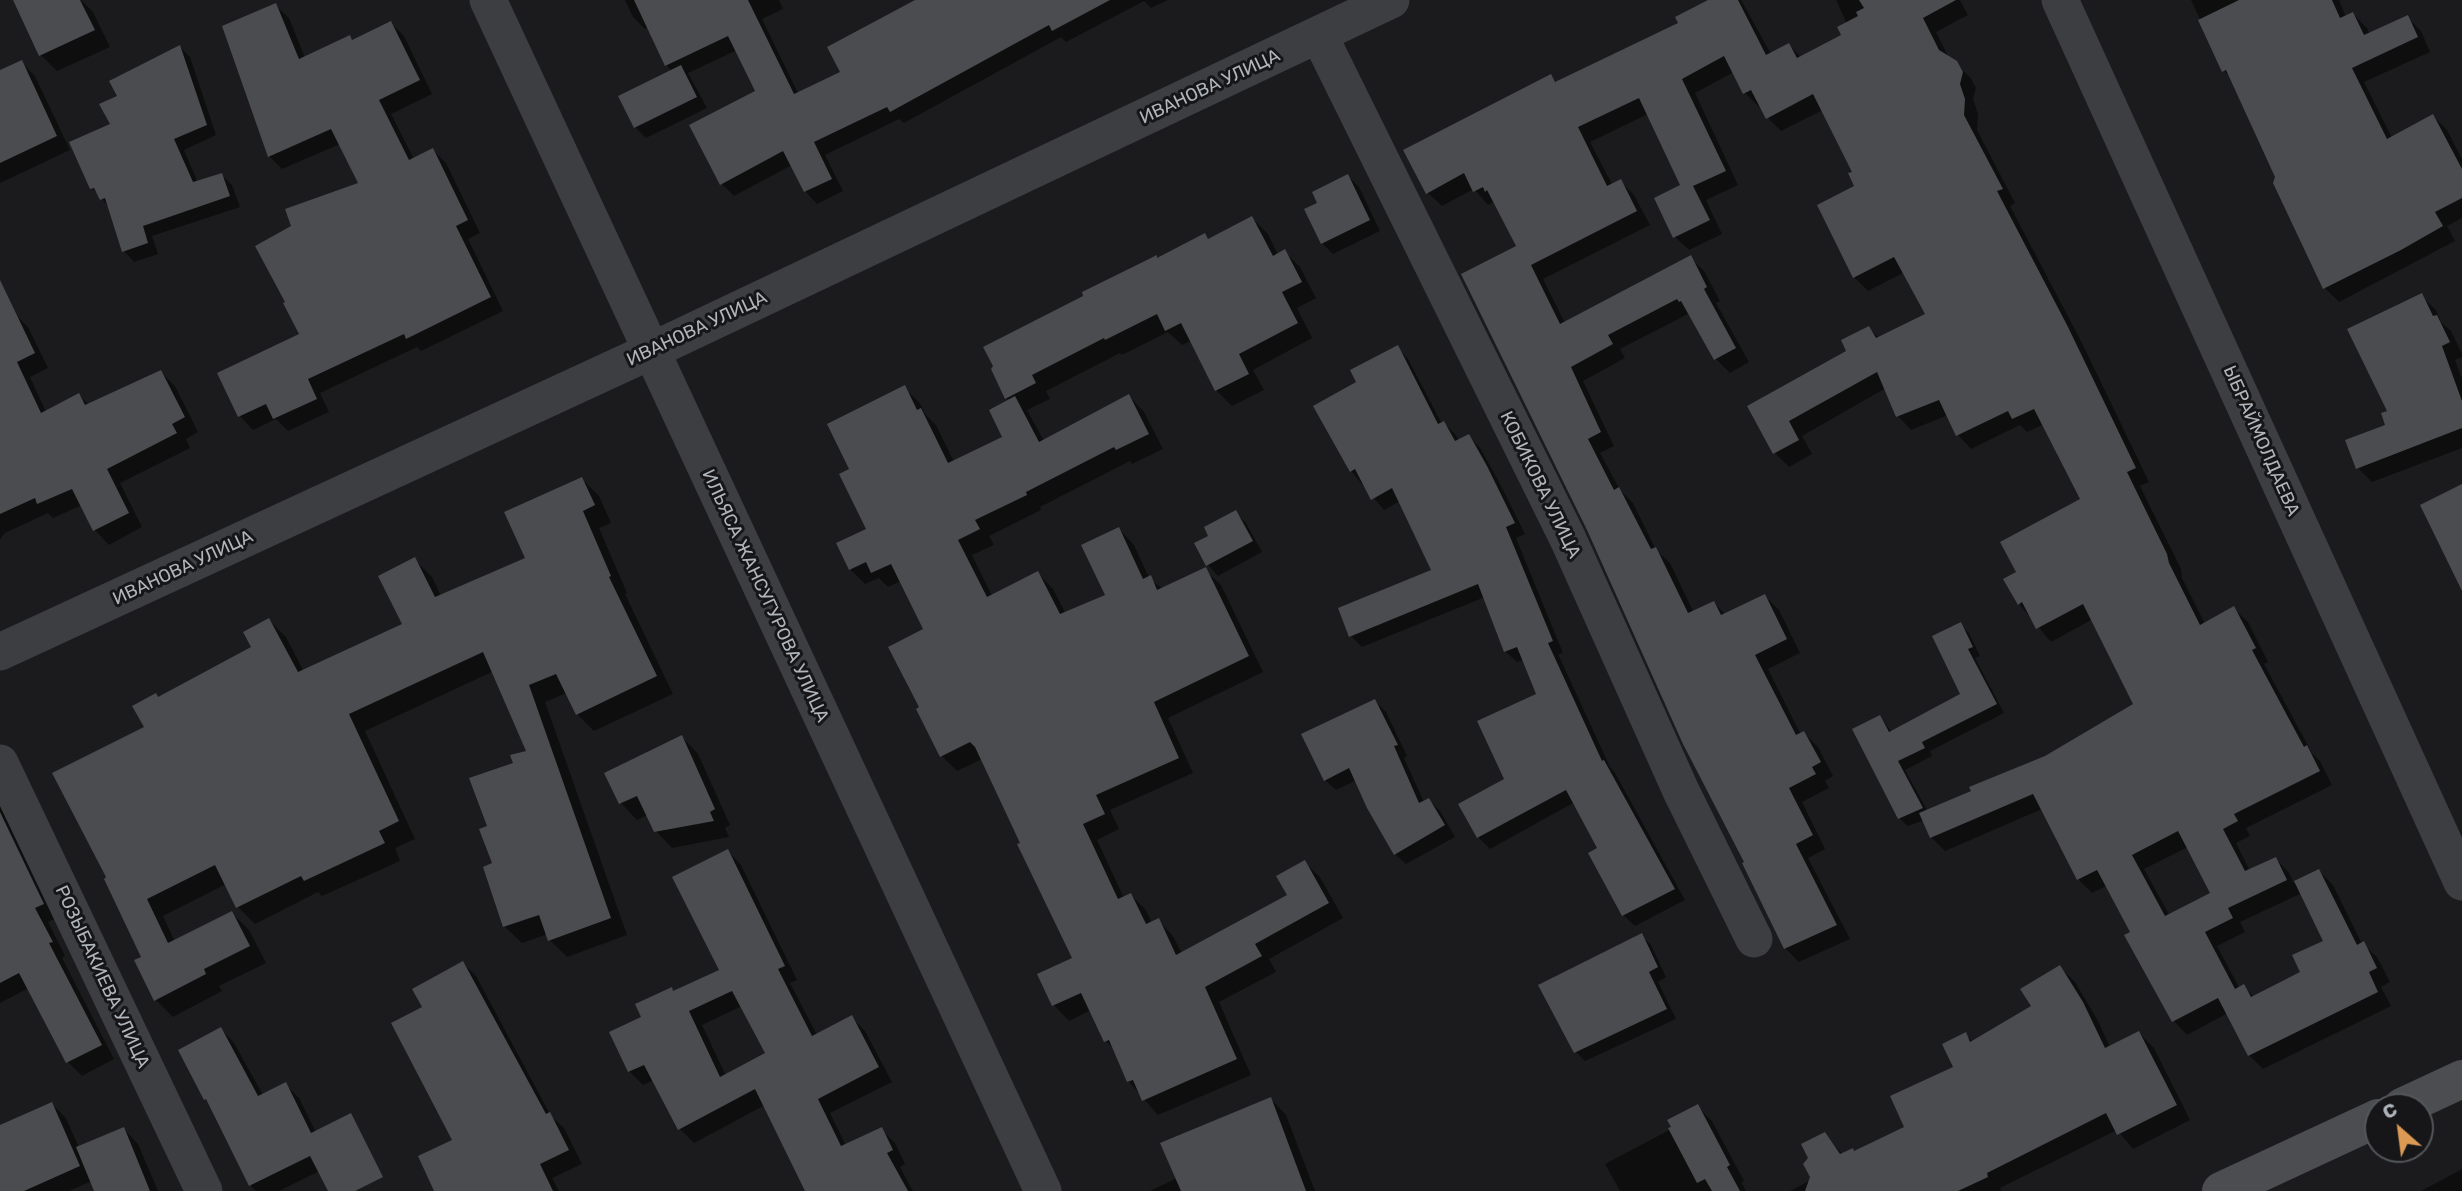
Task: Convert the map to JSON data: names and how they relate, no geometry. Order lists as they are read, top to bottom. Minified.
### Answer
{"streets":{"street":["ИВАНОВА УЛИЦА","ЫБРАЙМОЛДАЕВА","КОБИКОВА УЛИЦА","ИЛЬЯСА ЖАНСУГУРОВА УЛИЦА","РОЗЫБАКИЕВА УЛИЦА"]},"crossings":[["ИВАНОВА УЛИЦА","КОБИКОВА УЛИЦА"],["ИВАНОВА УЛИЦА","ИЛЬЯСА ЖАНСУГУРОВА УЛИЦА"]],"north":"top left"}
